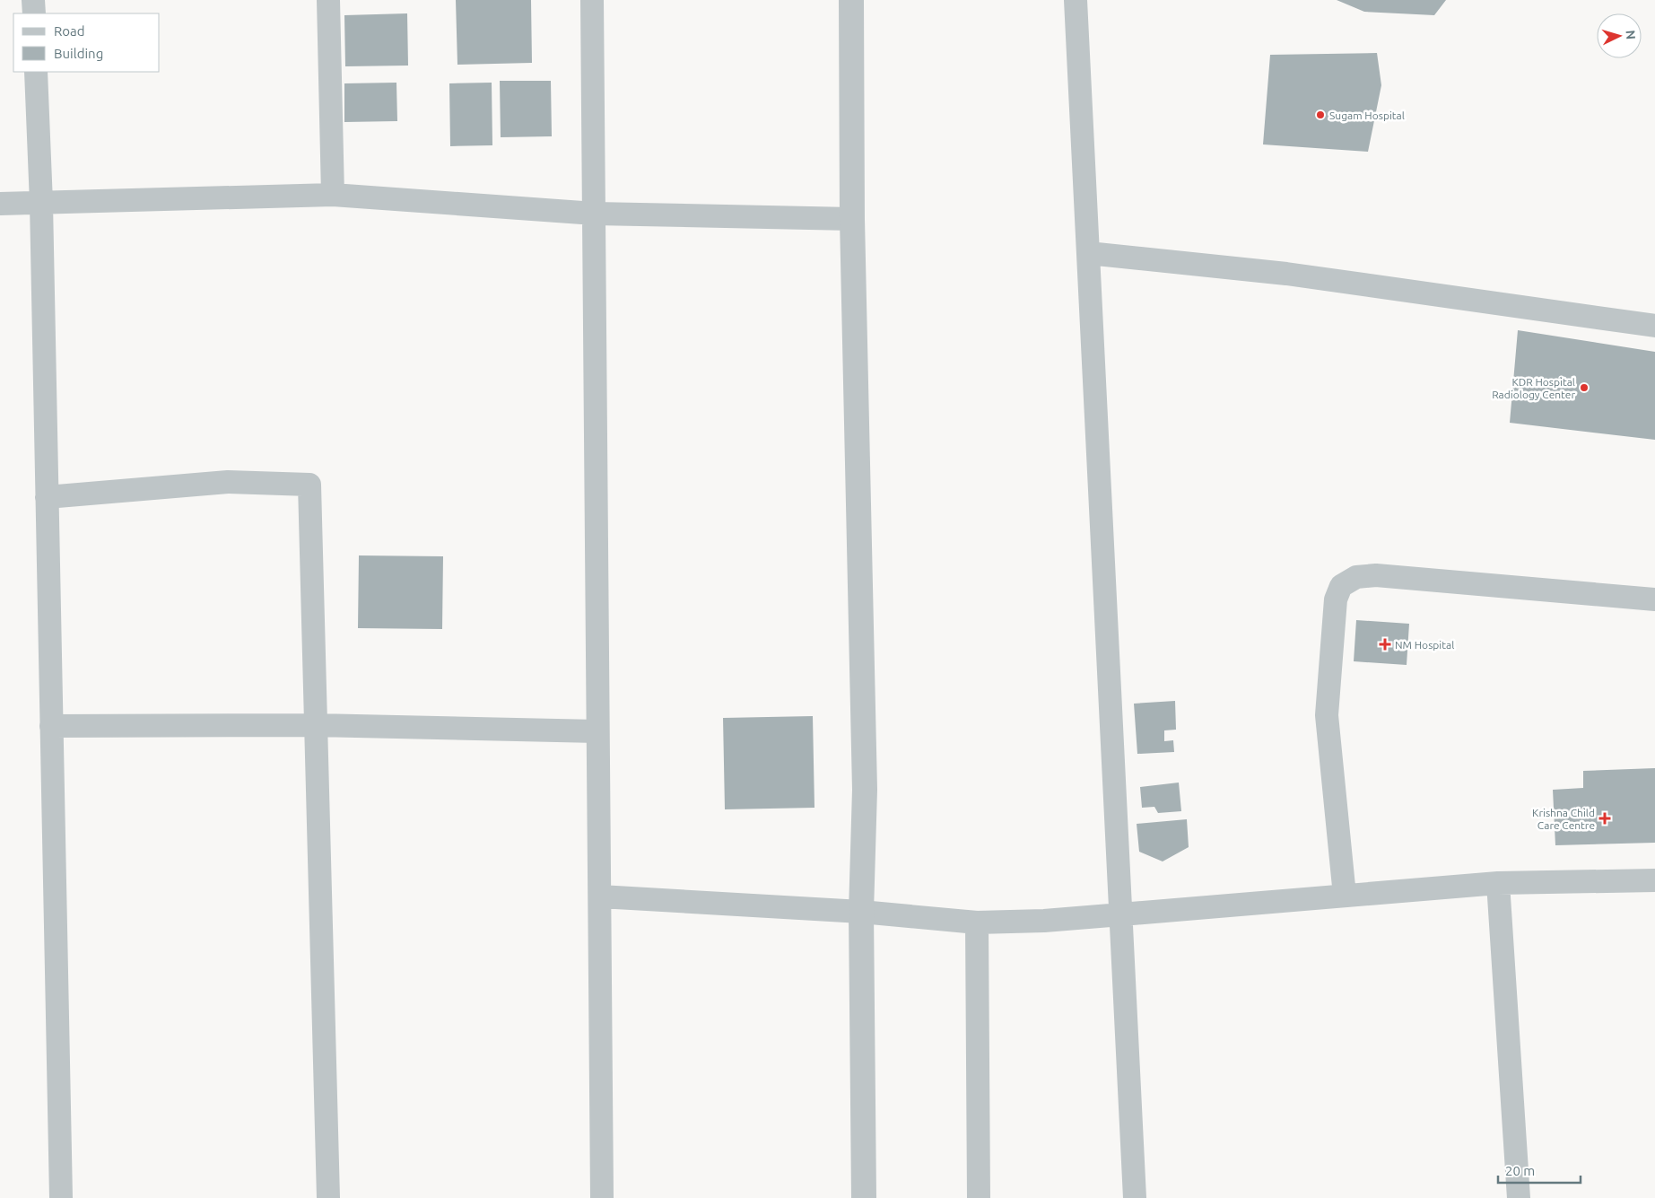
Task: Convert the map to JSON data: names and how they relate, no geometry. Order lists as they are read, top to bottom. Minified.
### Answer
{"places":{"other":["Sugam Hospital","KDR Hospital Radiology Center"],"health":["NM Hospital","Krishna Child Care Centre"]},"legend":["Road","Building"],"scale_bar":"20 m","north":"right"}
